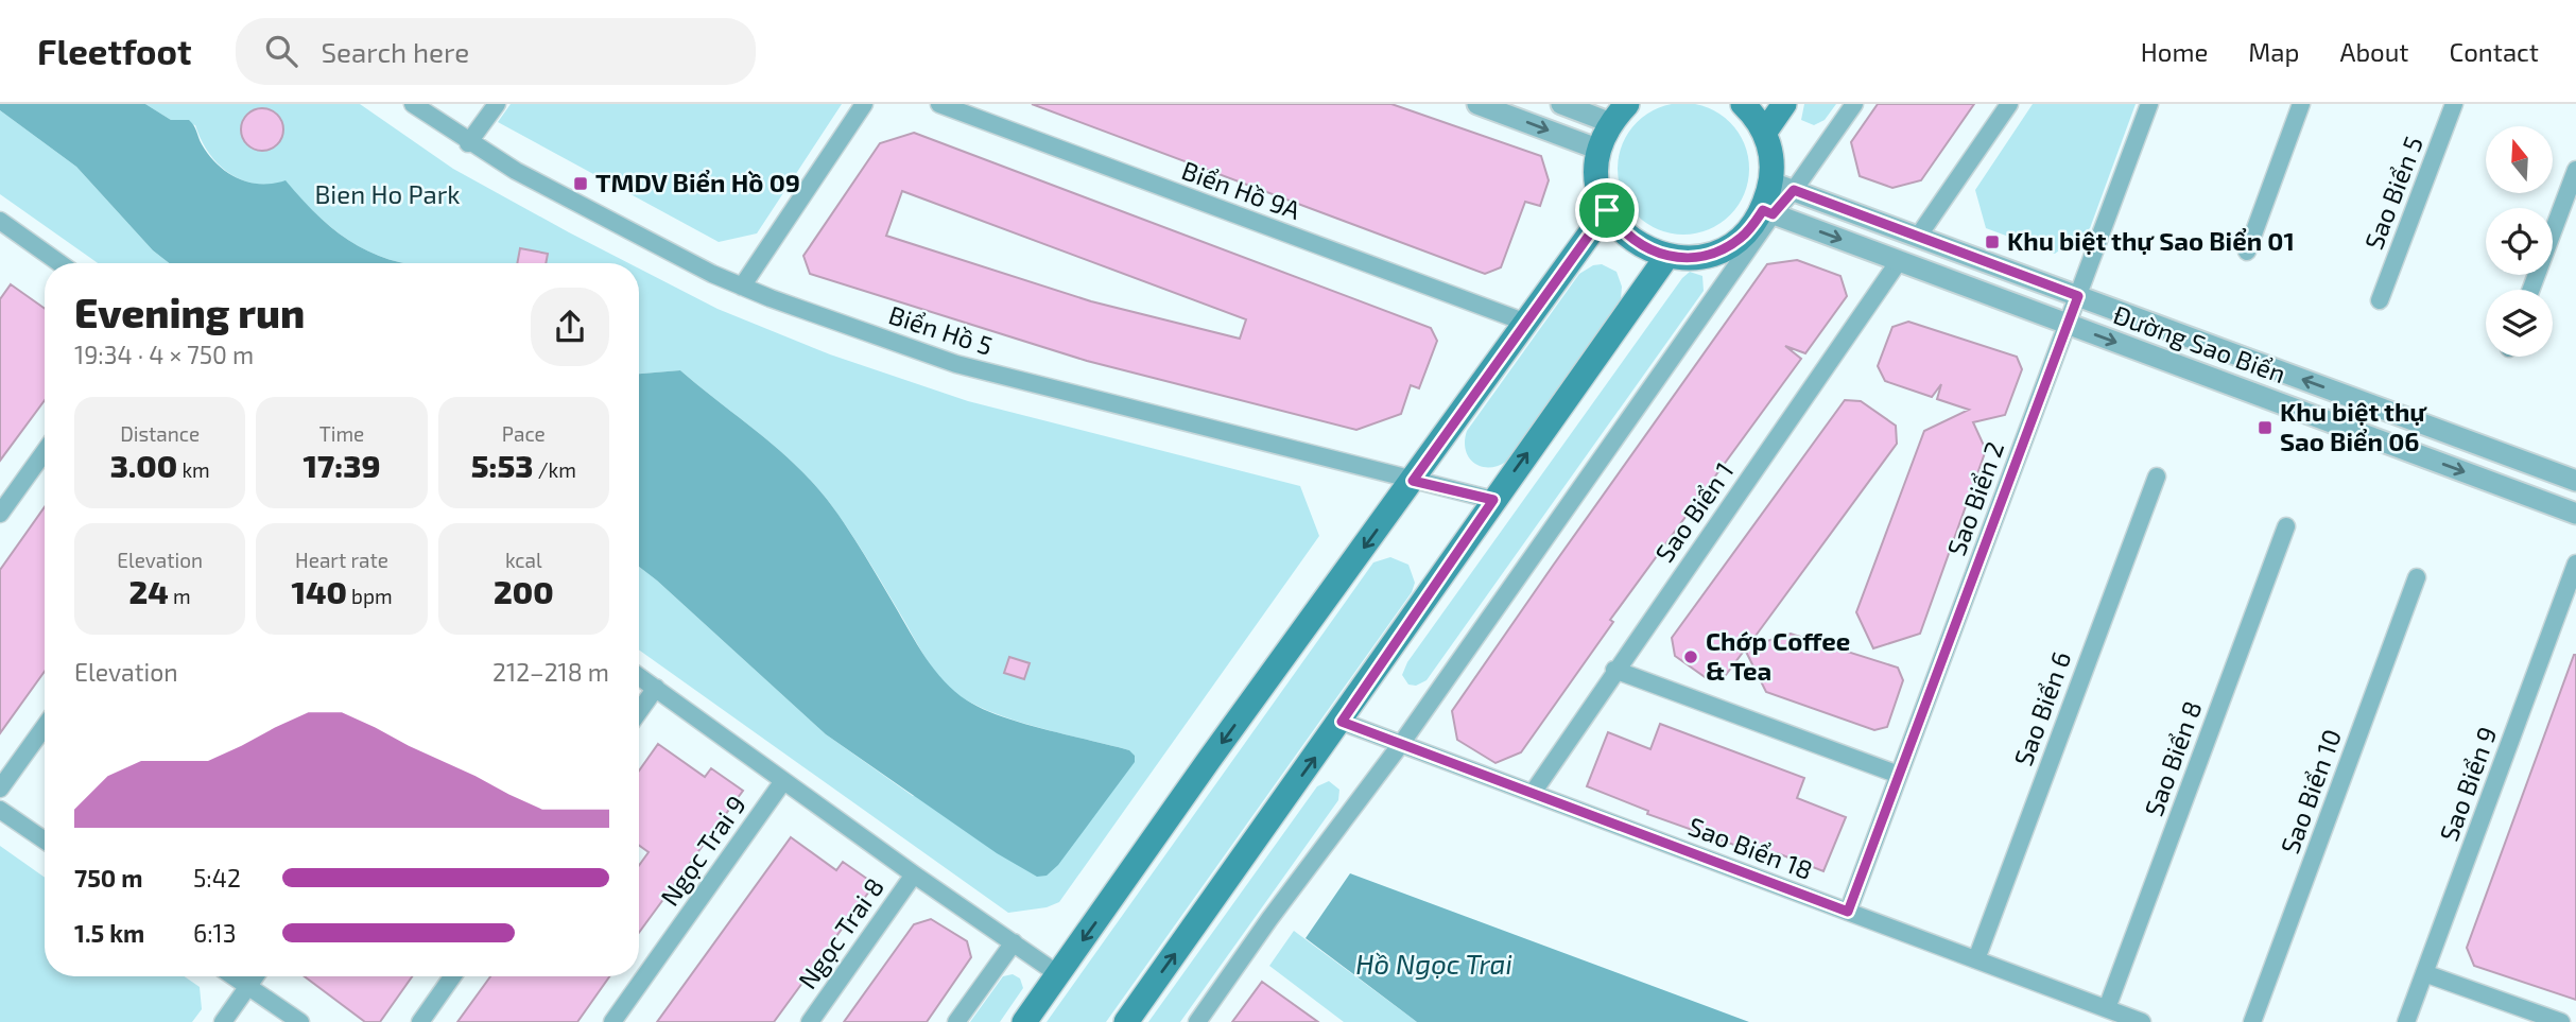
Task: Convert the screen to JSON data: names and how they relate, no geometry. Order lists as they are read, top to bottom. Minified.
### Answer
{"streets":{"street":["Biển Hồ 9A","Sao Biển 5","Biển Hồ 5","Đường Sao Biển","Sao Biển 2","Sao Biển 1","Sao Biển 6","Sao Biển 8","Sao Biển 9","Sao Biển 10","Sao Biển 18","Ngọc Trai 9","Ngọc Trai 8"]},"crossings":[["Đường Sao Biển","Sao Biển 2"],["Đường Sao Biển","Sao Biển 1"],["Sao Biển 2","Sao Biển 18"],["Sao Biển 1","Sao Biển 18"],["Sao Biển 6","Sao Biển 18"],["Sao Biển 8","Sao Biển 18"]],"water":["Hồ Ngọc Trai"],"parks":["Bien Ho Park"],"places":{"transit":["TMDV Biển Hồ 09","Khu biệt thự Sao Biển 01","Khu biệt thự Sao Biển 06"],"other":["Chớp Coffee & Tea"]},"north":"top","page":{"header":"Fleetfoot","search":"Search here","nav":["Home","Map","About","Contact"],"heading":["Evening run","19:34 · 4 × 750 m"],"stats":[["Distance","3.00 km"],["Time","17:39"],["Pace","5:53 /km"],["Elevation","24 m"],["Heart rate","140 bpm"],["kcal","200"]],"chart":["Elevation","212–218 m"],"list":[{"name":"750 m","note":"5:42"},{"name":"1.5 km","note":"6:13"}]}}
